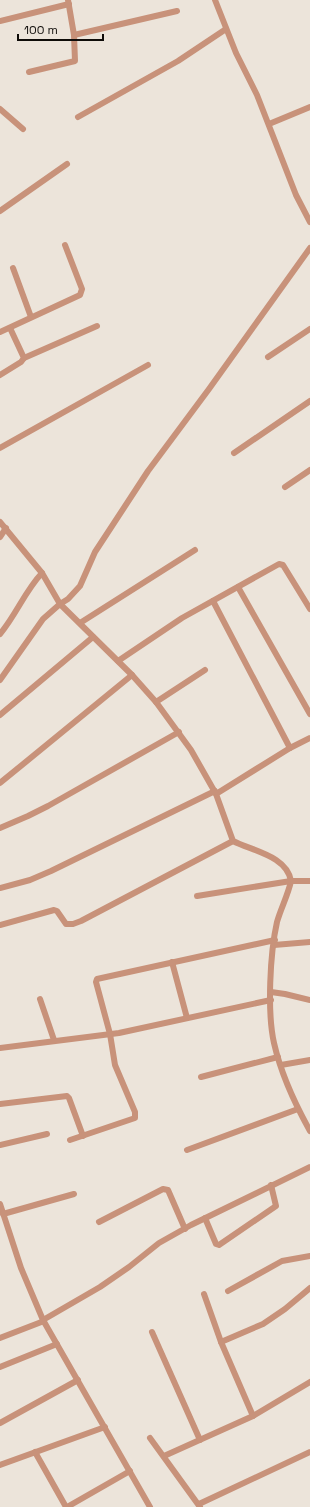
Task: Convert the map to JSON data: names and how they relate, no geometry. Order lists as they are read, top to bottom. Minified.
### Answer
{"scale_bar":"100 m"}
